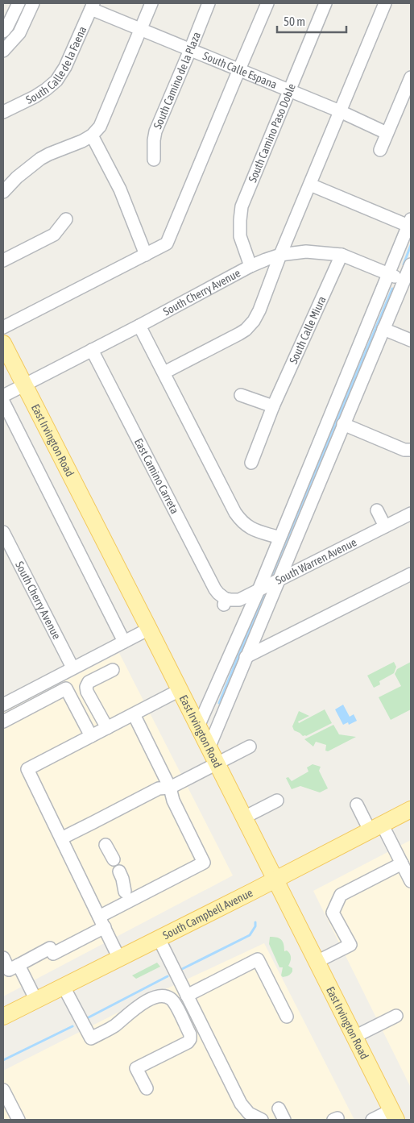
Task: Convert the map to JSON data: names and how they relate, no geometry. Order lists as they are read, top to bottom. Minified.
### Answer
{"streets":{"main road":["East Irvington Road","South Campbell Avenue"],"street":["South Calle de la Faena","South Calle Espana","South Camino de la Plaza","South Camino Paso Doble","South Cherry Avenue","South Calle Miura","East Camino Carreta","South Warren Avenue"]},"crossings":[["South Calle de la Faena","South Calle Espana"],["South Calle Espana","South Camino de la Plaza"],["South Calle Espana","South Camino Paso Doble"],["South Camino Paso Doble","South Cherry Avenue"],["South Cherry Avenue","South Calle Miura"],["South Cherry Avenue","East Irvington Road"],["South Cherry Avenue","East Camino Carreta"],["East Irvington Road","South Campbell Avenue"],["East Camino Carreta","South Warren Avenue"]],"scale_bar":"50 m"}
